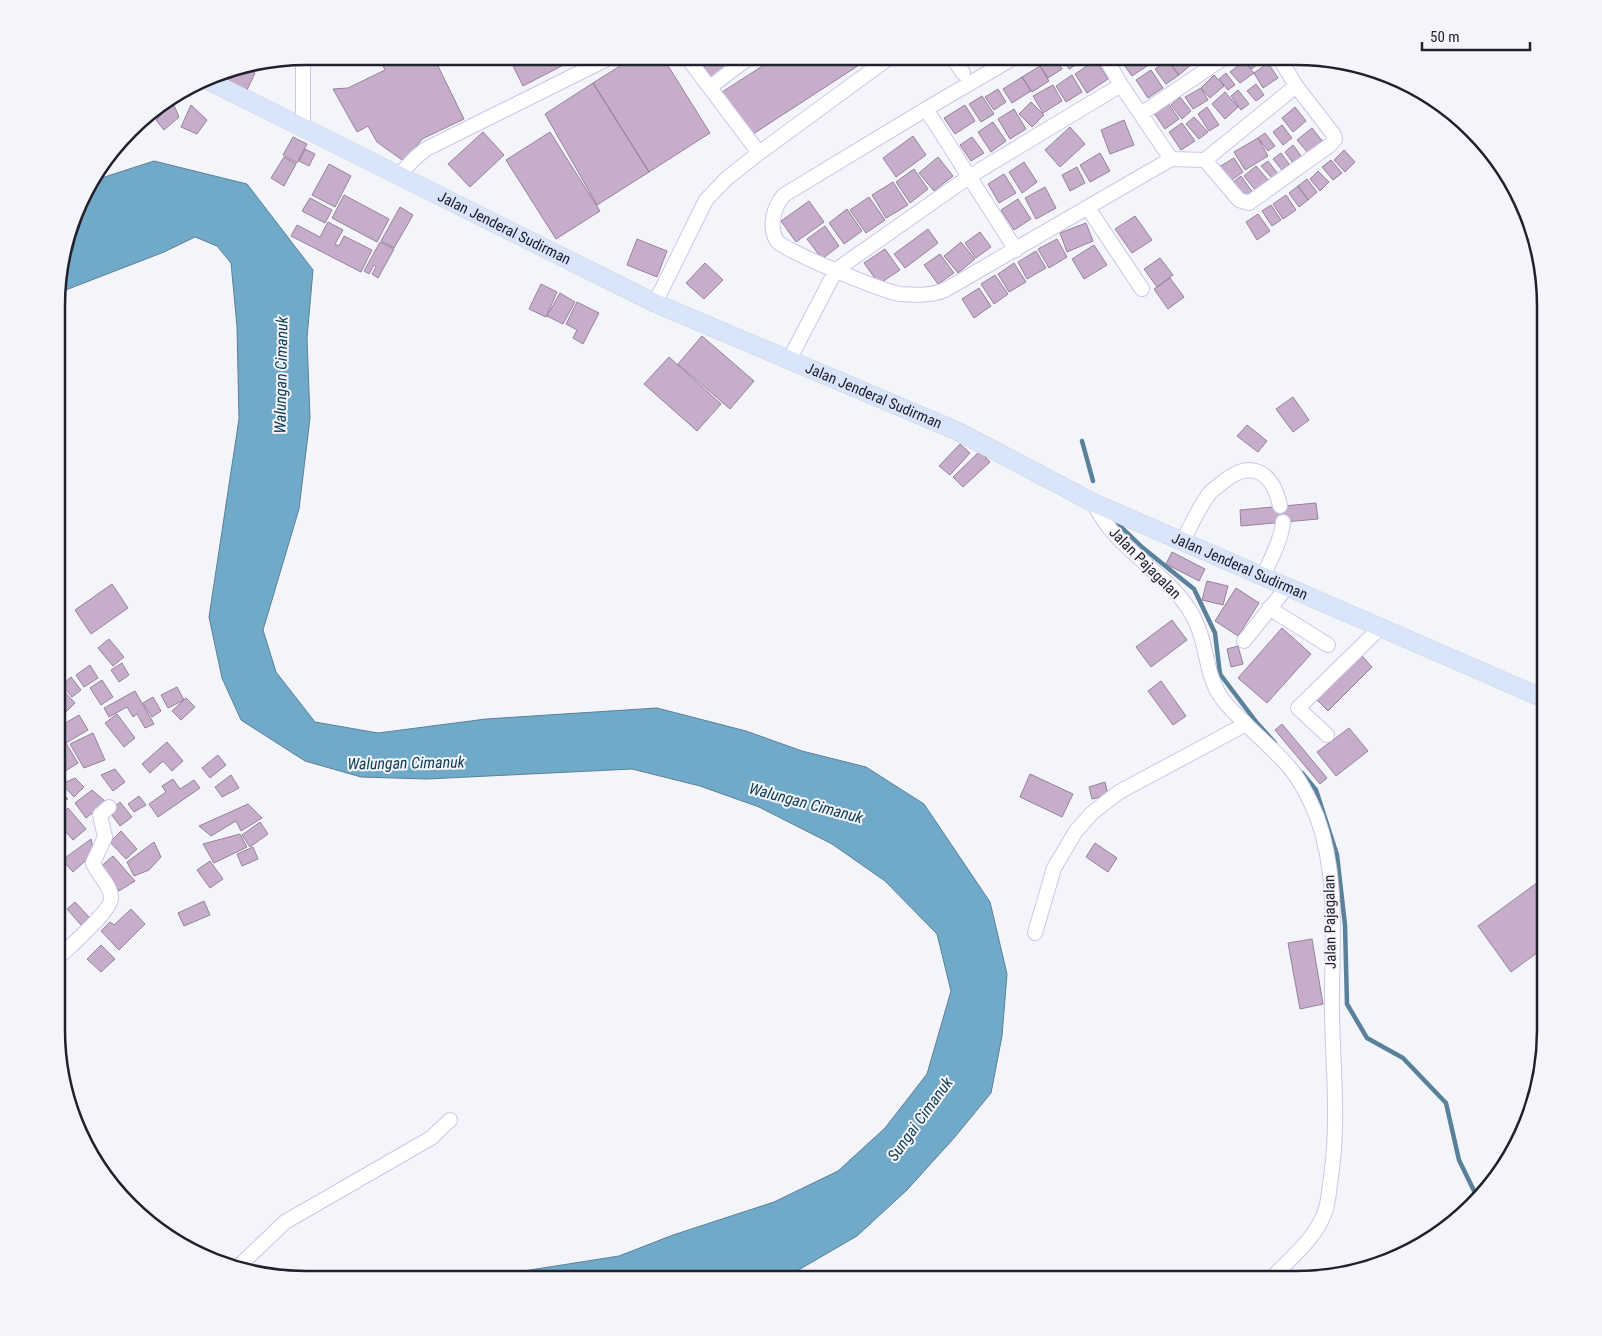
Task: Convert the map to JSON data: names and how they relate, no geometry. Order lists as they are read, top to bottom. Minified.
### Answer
{"streets":{"main road":["Jalan Jenderal Sudirman"],"street":["Jalan Pajagalan"]},"crossings":[["Jalan Jenderal Sudirman","Jalan Pajagalan"]],"water":["Walungan Cimanuk","Sungai Cimanuk"],"scale_bar":"50 m"}
